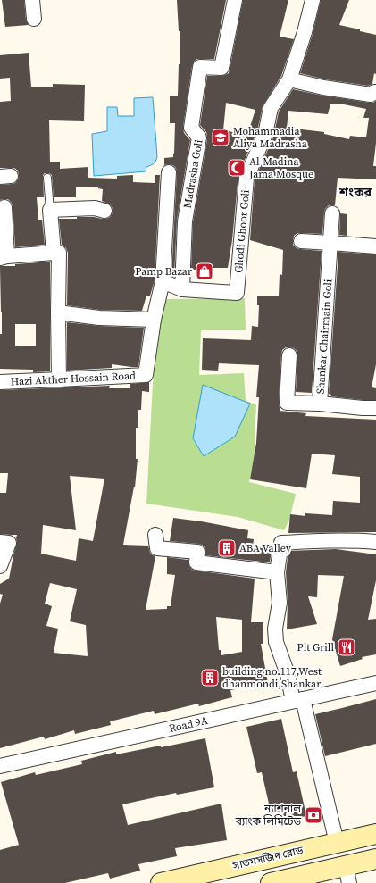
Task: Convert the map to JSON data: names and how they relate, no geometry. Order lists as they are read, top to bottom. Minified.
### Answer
{"streets":{"main road":["সাতমসজিদ রোড"],"street":["Madrasha Goli","Ghodi Ghoor Goli","Shankar Chairmain Goli","Hazi Akther Hossain Road","Road 9A"]},"crossings":[["Madrasha Goli","Ghodi Ghoor Goli"],["Madrasha Goli","Hazi Akther Hossain Road"]],"districts":["শংকর"],"places":{"school or university":["Mohammadia Aliya Madrasha"],"mosque":["Al-Madina Jama Mosque"],"shop":["Pamp Bazar"],"building":["ABA Valley","building no.117,West dhanmondi,Shankar"],"restaurant":["Pit Grill"],"bank":["ন্যাশনাল ব্যাংক লিমিটেড"]}}
